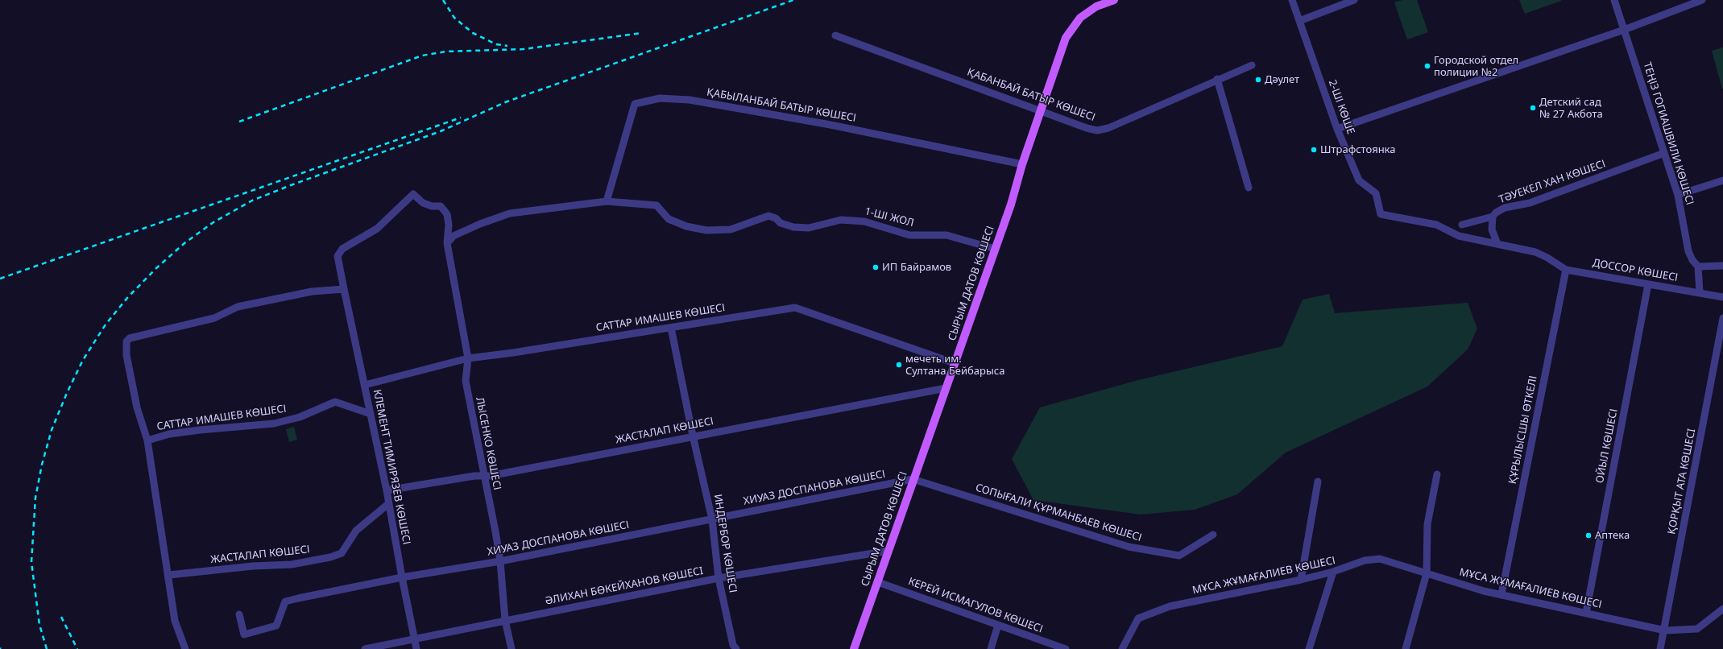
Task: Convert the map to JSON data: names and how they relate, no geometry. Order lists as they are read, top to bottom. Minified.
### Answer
{"streets":{"main road":["СЫРЫМ ДАТОВ КӨШЕСІ"],"street":["ҚАБАНБАЙ БАТЫР КӨШЕСІ","ҚАБЫЛАНБАЙ БАТЫР КӨШЕСІ","2-ШІ КӨШЕ","ТЕҢІЗ ГОГИАШВИЛИ КӨШЕСІ","ТӘУЕКЕЛ ХАН КӨШЕСІ","1-ШІ ЖОЛ","ДОССОР КӨШЕСІ","САТТАР ИМАШЕВ КӨШЕСІ","ҚҰРЫЛЫСШЫ ӨТКЕЛІ","ЖАСТАЛАП КӨШЕСІ","ЛЫСЕНКО КӨШЕСІ","ОЙЫЛ КӨШЕСІ","КЛЕМЕНТ ТИМИРЯЗЕВ КӨШЕСІ","ҚОРҚЫТ АТА КӨШЕСI","ХИУАЗ ДОСПАНОВА КӨШЕСІ","СОПЫҒАЛИ ҚҰРМАНБАЕВ КӨШЕСІ","ИНДЕРБОР КӨШЕСІ","МҰСА ЖҰМАҒАЛИЕВ КӨШЕСІ","ӘЛИХАН БӨКЕЙХАНОВ КӨШЕСI","КЕРЕЙ ИСМАГУЛОВ КӨШЕСІ"]},"crossings":[["ҚАБАНБАЙ БАТЫР КӨШЕСІ","СЫРЫМ ДАТОВ КӨШЕСІ"],["ҚАБЫЛАНБАЙ БАТЫР КӨШЕСІ","1-ШІ ЖОЛ"],["ҚАБЫЛАНБАЙ БАТЫР КӨШЕСІ","СЫРЫМ ДАТОВ КӨШЕСІ"],["2-ШІ КӨШЕ","ДОССОР КӨШЕСІ"],["ТЕҢІЗ ГОГИАШВИЛИ КӨШЕСІ","ТӘУЕКЕЛ ХАН КӨШЕСІ"],["ТЕҢІЗ ГОГИАШВИЛИ КӨШЕСІ","ДОССОР КӨШЕСІ"],["ТӘУЕКЕЛ ХАН КӨШЕСІ","ДОССОР КӨШЕСІ"],["1-ШІ ЖОЛ","СЫРЫМ ДАТОВ КӨШЕСІ"],["ДОССОР КӨШЕСІ","ҚҰРЫЛЫСШЫ ӨТКЕЛІ"],["ДОССОР КӨШЕСІ","ОЙЫЛ КӨШЕСІ"],["СЫРЫМ ДАТОВ КӨШЕСІ","САТТАР ИМАШЕВ КӨШЕСІ"],["СЫРЫМ ДАТОВ КӨШЕСІ","ЖАСТАЛАП КӨШЕСІ"],["СЫРЫМ ДАТОВ КӨШЕСІ","ХИУАЗ ДОСПАНОВА КӨШЕСІ"],["СЫРЫМ ДАТОВ КӨШЕСІ","СОПЫҒАЛИ ҚҰРМАНБАЕВ КӨШЕСІ"],["СЫРЫМ ДАТОВ КӨШЕСІ","ӘЛИХАН БӨКЕЙХАНОВ КӨШЕСI"],["СЫРЫМ ДАТОВ КӨШЕСІ","КЕРЕЙ ИСМАГУЛОВ КӨШЕСІ"],["САТТАР ИМАШЕВ КӨШЕСІ","ЛЫСЕНКО КӨШЕСІ"],["САТТАР ИМАШЕВ КӨШЕСІ","КЛЕМЕНТ ТИМИРЯЗЕВ КӨШЕСІ"],["САТТАР ИМАШЕВ КӨШЕСІ","ИНДЕРБОР КӨШЕСІ"],["ҚҰРЫЛЫСШЫ ӨТКЕЛІ","МҰСА ЖҰМАҒАЛИЕВ КӨШЕСІ"],["ЖАСТАЛАП КӨШЕСІ","ЛЫСЕНКО КӨШЕСІ"],["ЖАСТАЛАП КӨШЕСІ","КЛЕМЕНТ ТИМИРЯЗЕВ КӨШЕСІ"],["ЖАСТАЛАП КӨШЕСІ","ИНДЕРБОР КӨШЕСІ"],["ЛЫСЕНКО КӨШЕСІ","ХИУАЗ ДОСПАНОВА КӨШЕСІ"],["ЛЫСЕНКО КӨШЕСІ","ӘЛИХАН БӨКЕЙХАНОВ КӨШЕСI"],["ОЙЫЛ КӨШЕСІ","МҰСА ЖҰМАҒАЛИЕВ КӨШЕСІ"],["КЛЕМЕНТ ТИМИРЯЗЕВ КӨШЕСІ","ХИУАЗ ДОСПАНОВА КӨШЕСІ"],["КЛЕМЕНТ ТИМИРЯЗЕВ КӨШЕСІ","ӘЛИХАН БӨКЕЙХАНОВ КӨШЕСI"],["ҚОРҚЫТ АТА КӨШЕСI","МҰСА ЖҰМАҒАЛИЕВ КӨШЕСІ"],["ХИУАЗ ДОСПАНОВА КӨШЕСІ","СОПЫҒАЛИ ҚҰРМАНБАЕВ КӨШЕСІ"],["ХИУАЗ ДОСПАНОВА КӨШЕСІ","ИНДЕРБОР КӨШЕСІ"],["ИНДЕРБОР КӨШЕСІ","ӘЛИХАН БӨКЕЙХАНОВ КӨШЕСI"]],"places":["Городской отдел полиции №2","Дәулет","Детский сад № 27 Акбота","Штрафстоянка","ИП Байрамов","мечеть им. Султана Бейбарыса","Аптека"]}
